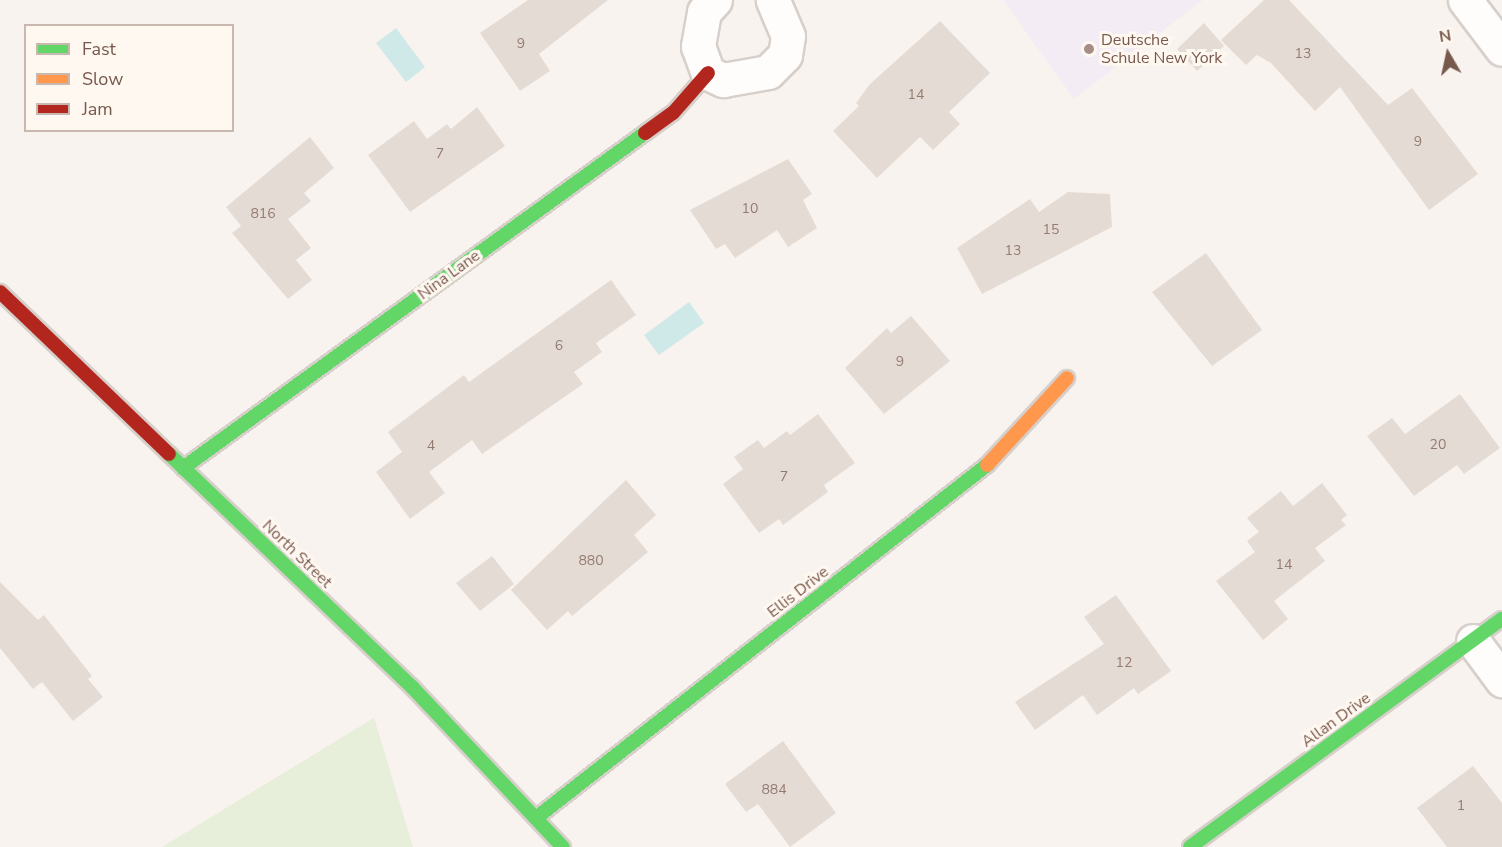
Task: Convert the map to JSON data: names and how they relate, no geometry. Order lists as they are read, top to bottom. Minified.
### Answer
{"streets":{"street":["Nina Lane","North Street","Ellis Drive","Allan Drive"]},"crossings":[["Nina Lane","North Street"],["North Street","Ellis Drive"]],"places":["Deutsche Schule New York"],"house_numbers":["9","13","14","9","7","10","816","15","13","6","9","20","4","7","880","14","12","884","1"],"legend":["Fast","Slow","Jam"],"north":"top"}
